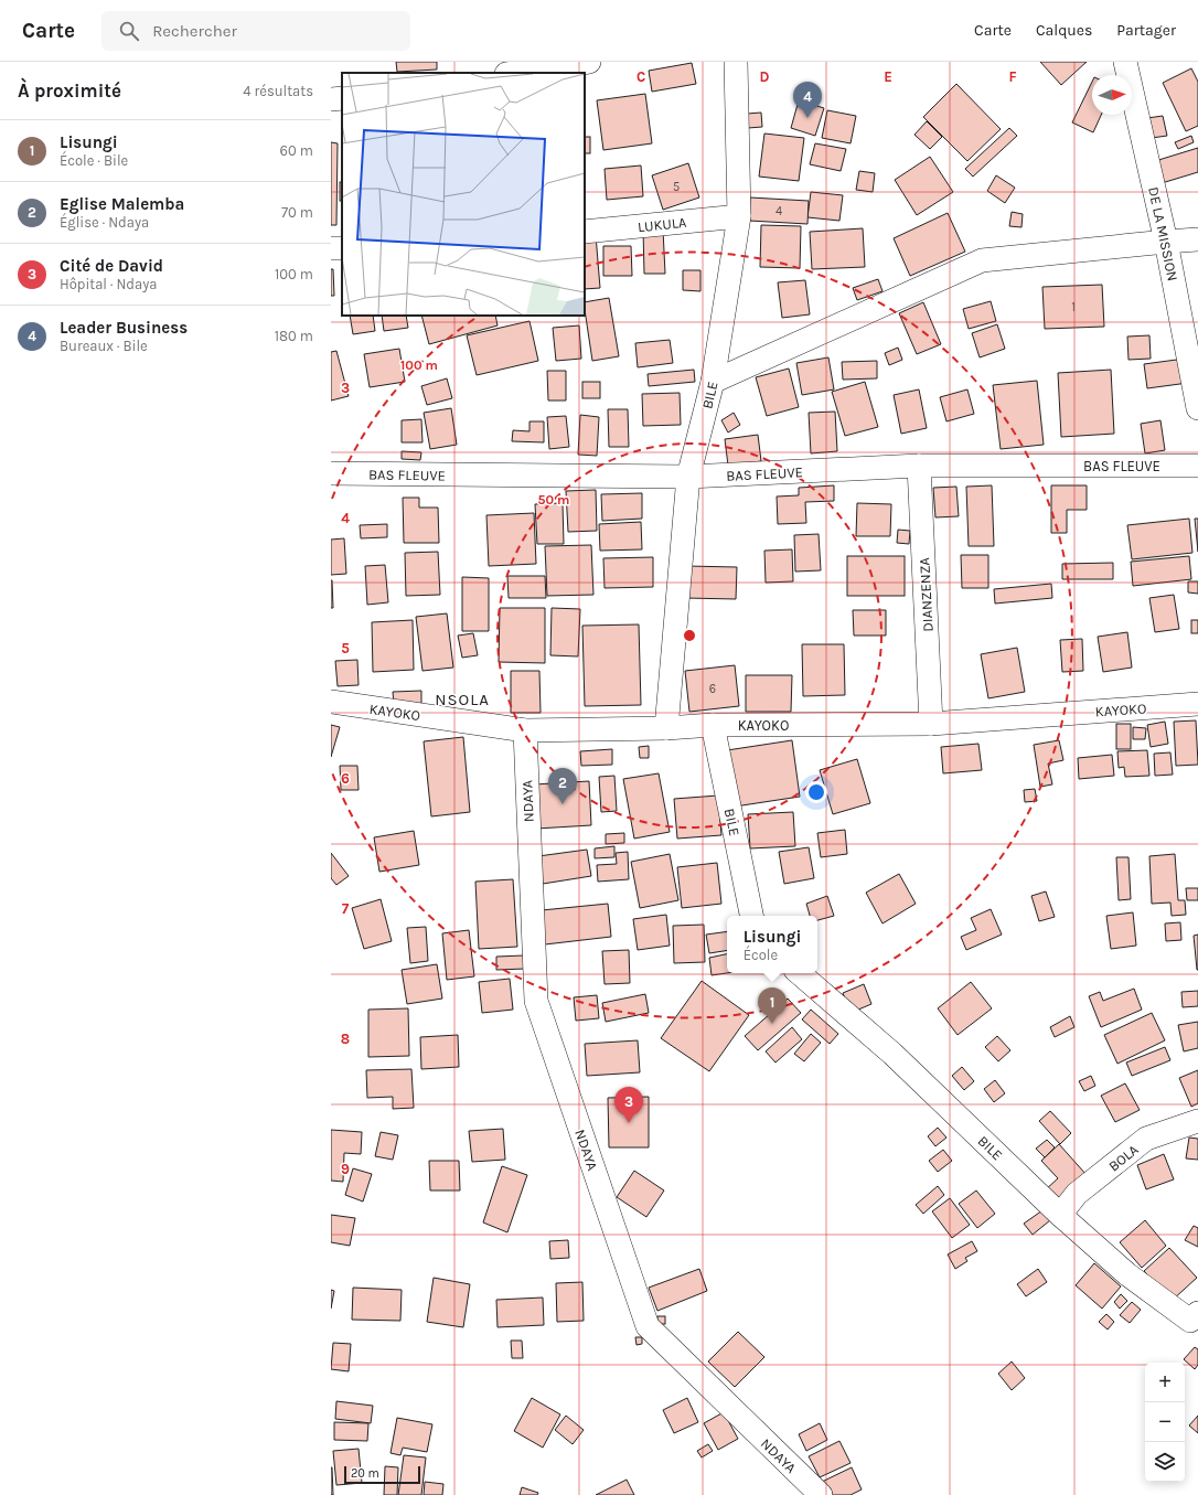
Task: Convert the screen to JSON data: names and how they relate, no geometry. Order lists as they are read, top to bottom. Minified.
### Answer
{"streets":{"street":["LUKULA","DE LA MISSION","BILE","BAS FLEUVE","DIANZENZA","KAYOKO","NDAYA","BOLA"]},"crossings":[["LUKULA","BILE"],["BILE","BAS FLEUVE"],["BILE","KAYOKO"],["BILE","BOLA"],["BAS FLEUVE","DIANZENZA"],["DIANZENZA","KAYOKO"],["KAYOKO","NDAYA"]],"districts":["NSOLA"],"house_numbers":["5","4","1","6"],"scale_bar":"20 m","north":"right","page":{"header":"Carte","search":"Rechercher","nav":["Carte","Calques","Partager"],"heading":["À proximité","4 résultats"],"pins":["4","2","1","3"],"list":[{"mark":"1","name":"Lisungi","note":"École · Bile","value":"60 m"},{"mark":"2","name":"Eglise Malemba","note":"Église · Ndaya","value":"70 m"},{"mark":"3","name":"Cité de David","note":"Hôpital · Ndaya","value":"100 m"},{"mark":"4","name":"Leader Business","note":"Bureaux · Bile","value":"180 m"}],"popup":["Lisungi","École"],"map_buttons":["+","−"],"scale":"20 m"},"grid":{"columns":["C","D","E","F"],"rows":["3","4","5","6","7","8","9"]},"rings":["100 m","50 m"]}
